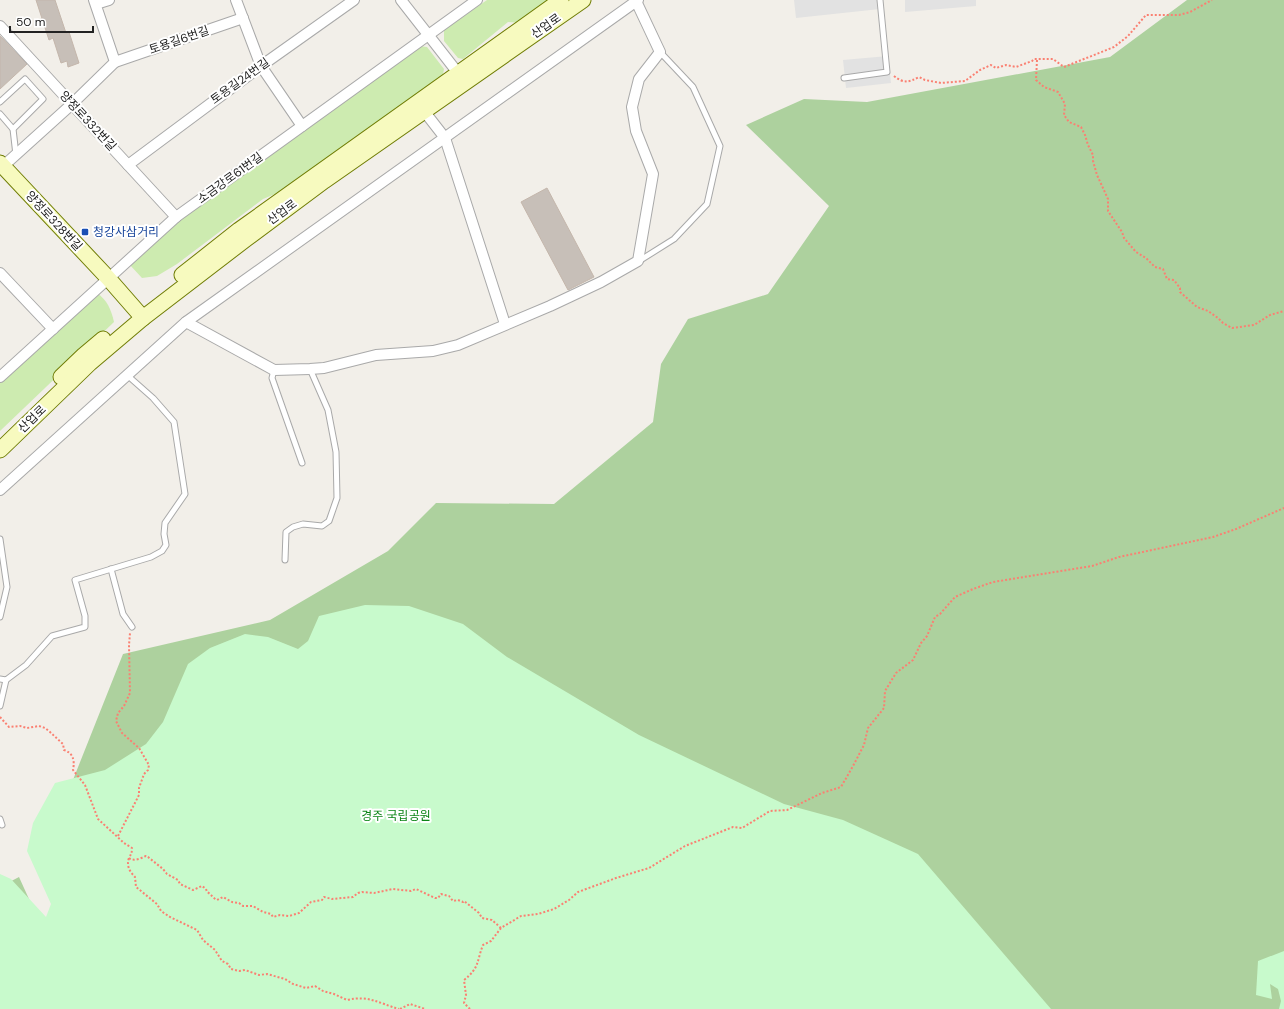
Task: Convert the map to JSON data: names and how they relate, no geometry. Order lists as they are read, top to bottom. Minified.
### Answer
{"streets":{"street":["산업로","토용길6번길","토용길24번길","양정로332번길","소금강로61번길","양정로328번길"]},"crossings":[["산업로","양정로328번길"],["토용길6번길","양정로332번길"],["토용길6번길","양정로328번길"],["토용길24번길","양정로332번길"],["양정로332번길","소금강로61번길"],["소금강로61번길","양정로328번길"]],"parks":["경주 국립공원"],"places":{"transit":["청강사삼거리"]},"scale_bar":"50 m"}
